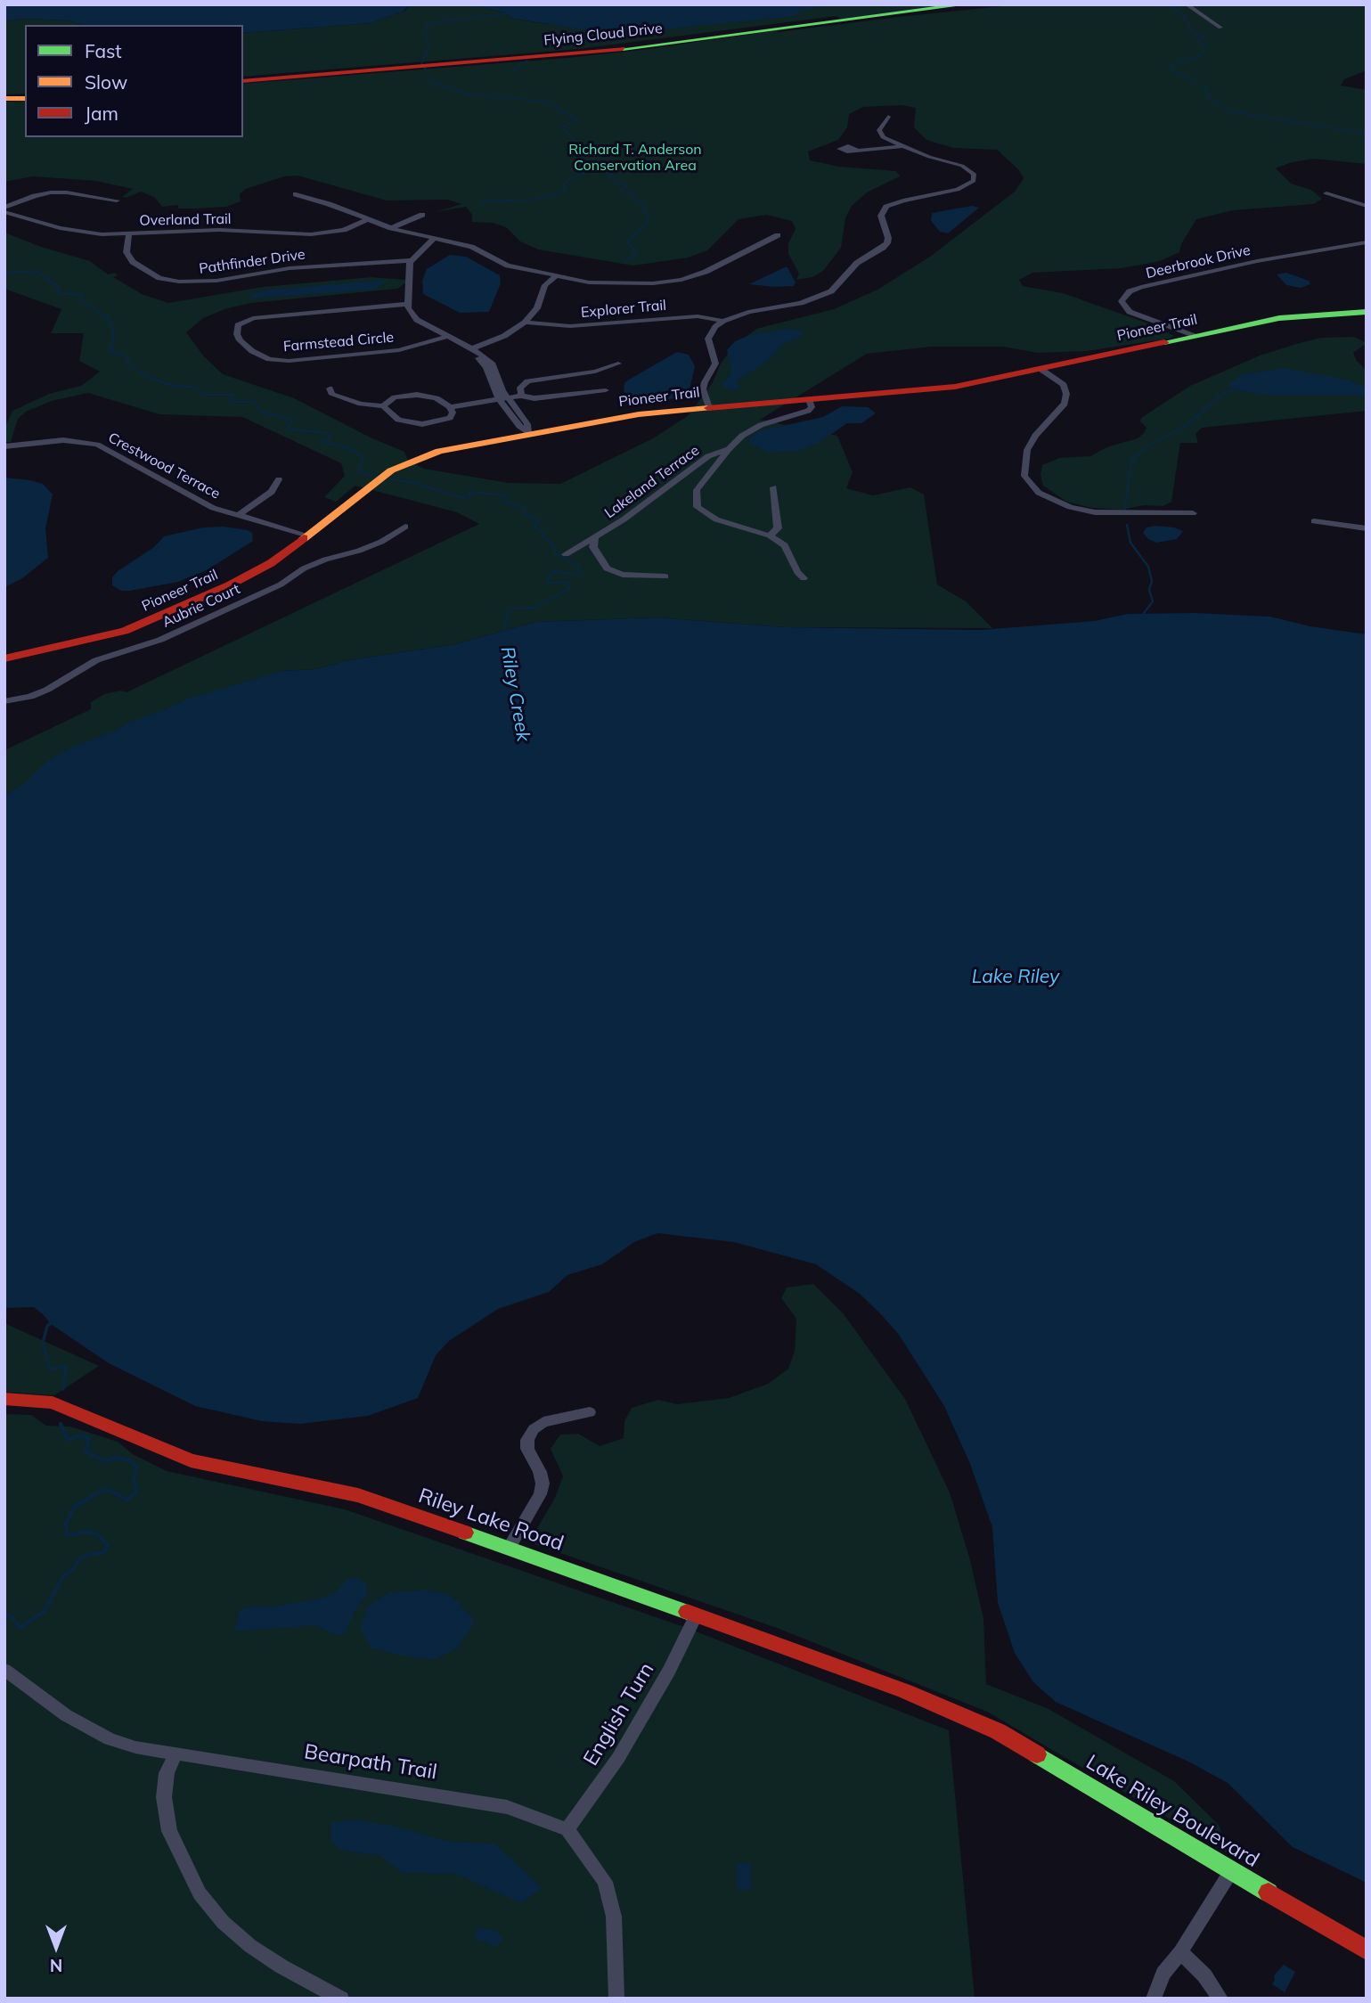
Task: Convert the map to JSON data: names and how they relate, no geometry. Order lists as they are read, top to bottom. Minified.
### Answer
{"streets":{"main road":["Flying Cloud Drive","Pioneer Trail","Riley Lake Road","Lake Riley Boulevard"],"street":["Overland Trail","Pathfinder Drive","Deerbrook Drive","Explorer Trail","Farmstead Circle","Crestwood Terrace","Lakeland Terrace","Aubrie Court","English Turn","Bearpath Trail"]},"crossings":[["Overland Trail","Pathfinder Drive"],["Deerbrook Drive","Pioneer Trail"],["Pioneer Trail","Crestwood Terrace"],["Pioneer Trail","Lakeland Terrace"],["Riley Lake Road","English Turn"],["Riley Lake Road","Lake Riley Boulevard"],["English Turn","Bearpath Trail"]],"water":["Riley Creek","Lake Riley"],"parks":["Richard T. Anderson Conservation Area"],"legend":["Fast","Slow","Jam"],"north":"bottom"}
